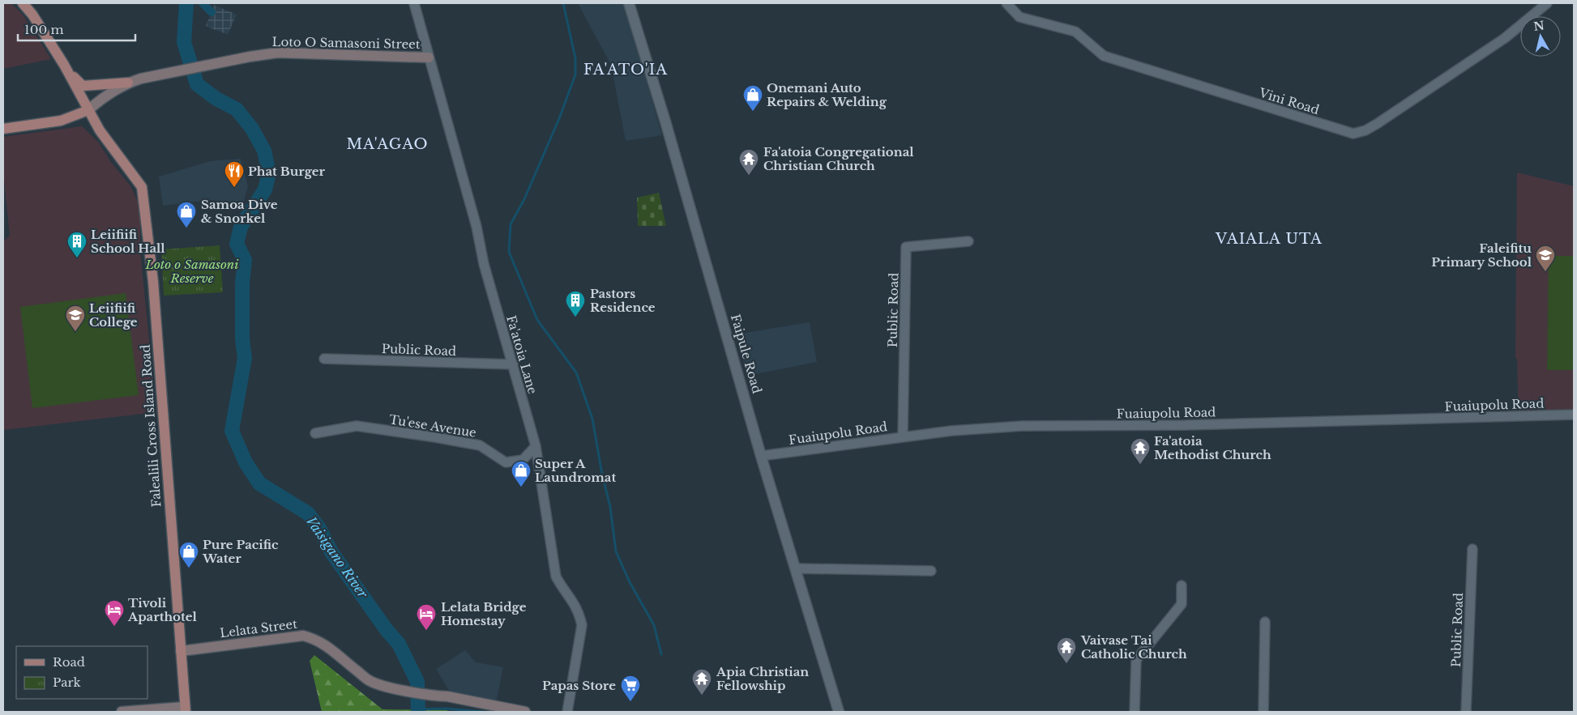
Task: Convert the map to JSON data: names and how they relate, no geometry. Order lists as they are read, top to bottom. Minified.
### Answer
{"streets":{"main road":["Loto O Samasoni Street","Falealili Cross Island Road","Lelata Street"],"street":["Vini Road","Public Road","Faipule Road","Fa'atoia Lane","Fuaiupolu Road","Tu'ese Avenue"]},"crossings":[["Loto O Samasoni Street","Fa'atoia Lane"],["Public Road","Fa'atoia Lane"],["Public Road","Fuaiupolu Road"],["Faipule Road","Fuaiupolu Road"],["Fa'atoia Lane","Tu'ese Avenue"],["Falealili Cross Island Road","Lelata Street"]],"districts":["FA'ATO'IA","MA'AGAO","VAIALA UTA"],"water":["Vaisigano River"],"parks":["Loto o Samasoni Reserve"],"places":{"shop":["Onemani Auto Repairs & Welding","Samoa Dive & Snorkel","Super A Laundromat","Pure Pacific Water"],"temple":["Fa'atoia Congregational Christian Church","Fa'atoia Methodist Church","Vaivase Tai Catholic Church","Apia Christian Fellowship"],"restaurant":["Phat Burger"],"building":["Leiifiifi School Hall","Pastors Residence"],"school or university":["Faleifitu Primary School","Leiifiifi College"],"hotel":["Tivoli Aparthotel","Lelata Bridge Homestay"],"supermarket":["Papas Store"]},"legend":["Road","Park"],"scale_bar":"100 m","north":"top"}
